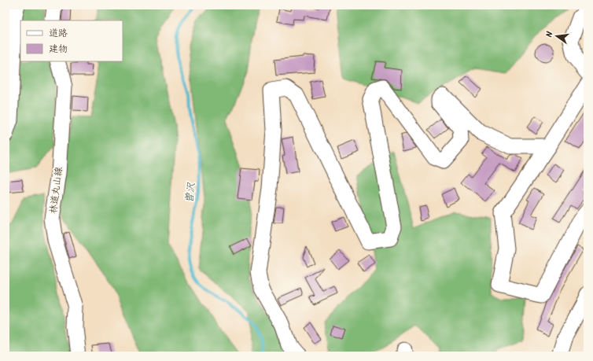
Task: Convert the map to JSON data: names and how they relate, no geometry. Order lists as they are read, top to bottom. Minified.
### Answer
{"streets":{"street":["林道丸山線"]},"water":["曽沢"],"legend":["道路","建物"],"north":"left"}
